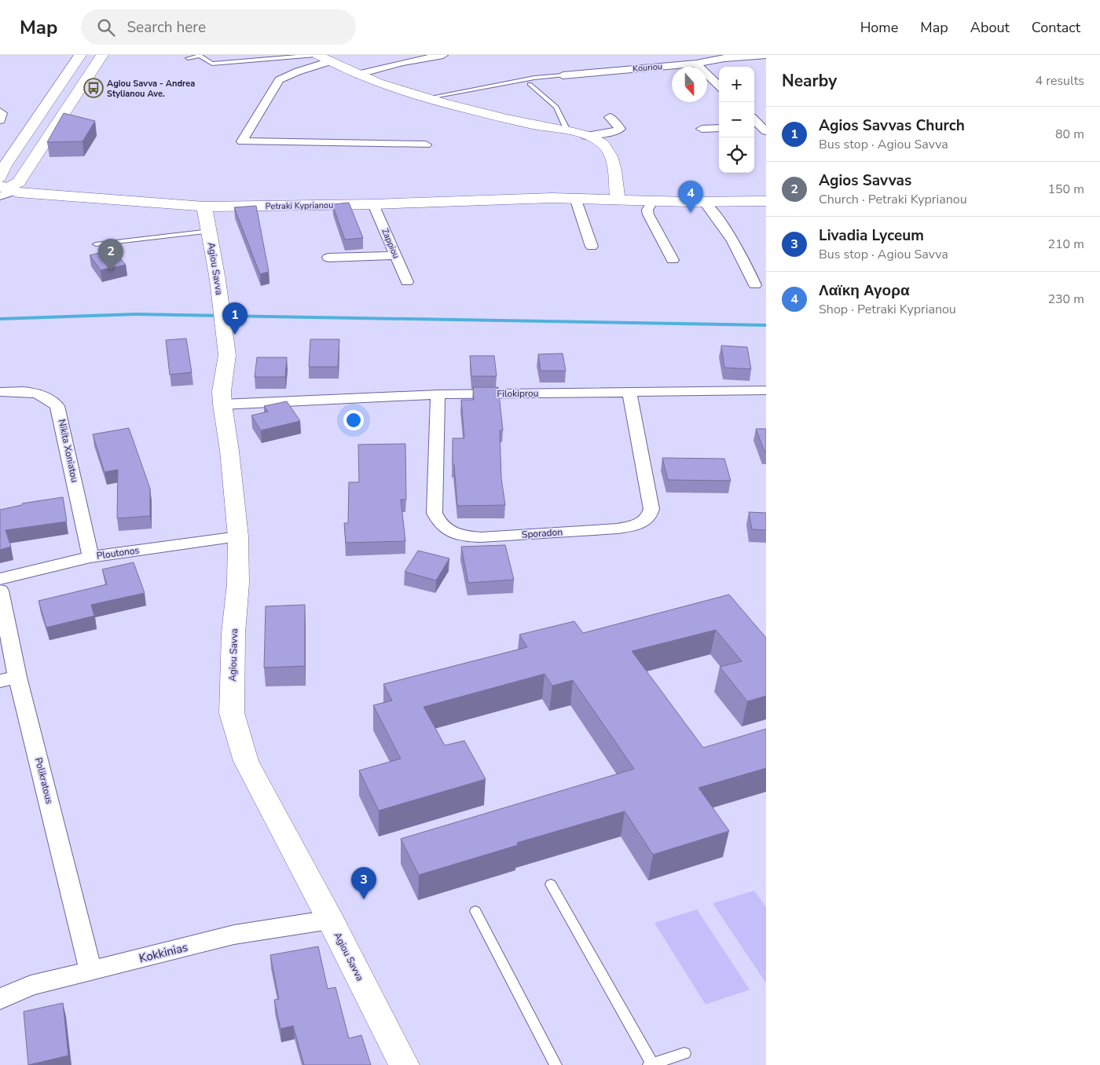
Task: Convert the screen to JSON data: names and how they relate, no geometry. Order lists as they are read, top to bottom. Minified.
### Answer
{"streets":{"main road":["Petraki Kyprianou","Agiou Savva"],"street":["Kouriou","Zappiou","Filokiprou","Nikita Xoniatou","Sporadon","Ploutonos","Polikratous","Kokkinias"]},"crossings":[["Petraki Kyprianou","Zappiou"],["Petraki Kyprianou","Agiou Savva"],["Agiou Savva","Filokiprou"],["Agiou Savva","Ploutonos"],["Agiou Savva","Kokkinias"],["Filokiprou","Sporadon"],["Nikita Xoniatou","Ploutonos"],["Polikratous","Kokkinias"]],"places":{"bus stop":["Agiou Savva - Andrea Stylianou Ave."]},"north":"bottom","page":{"header":"Map","search":"Search here","nav":["Home","Map","About","Contact"],"heading":["Nearby","4 results"],"map_buttons":["+","−"],"list":[{"mark":"1","name":"Agios Savvas Church","note":"Bus stop · Agiou Savva","value":"80 m"},{"mark":"2","name":"Agios Savvas","note":"Church · Petraki Kyprianou","value":"150 m"},{"mark":"3","name":"Livadia Lyceum","note":"Bus stop · Agiou Savva","value":"210 m"},{"mark":"4","name":"Λαϊκη Αγορα","note":"Shop · Petraki Kyprianou","value":"230 m"}],"pins":["4","2","1","3"]}}
